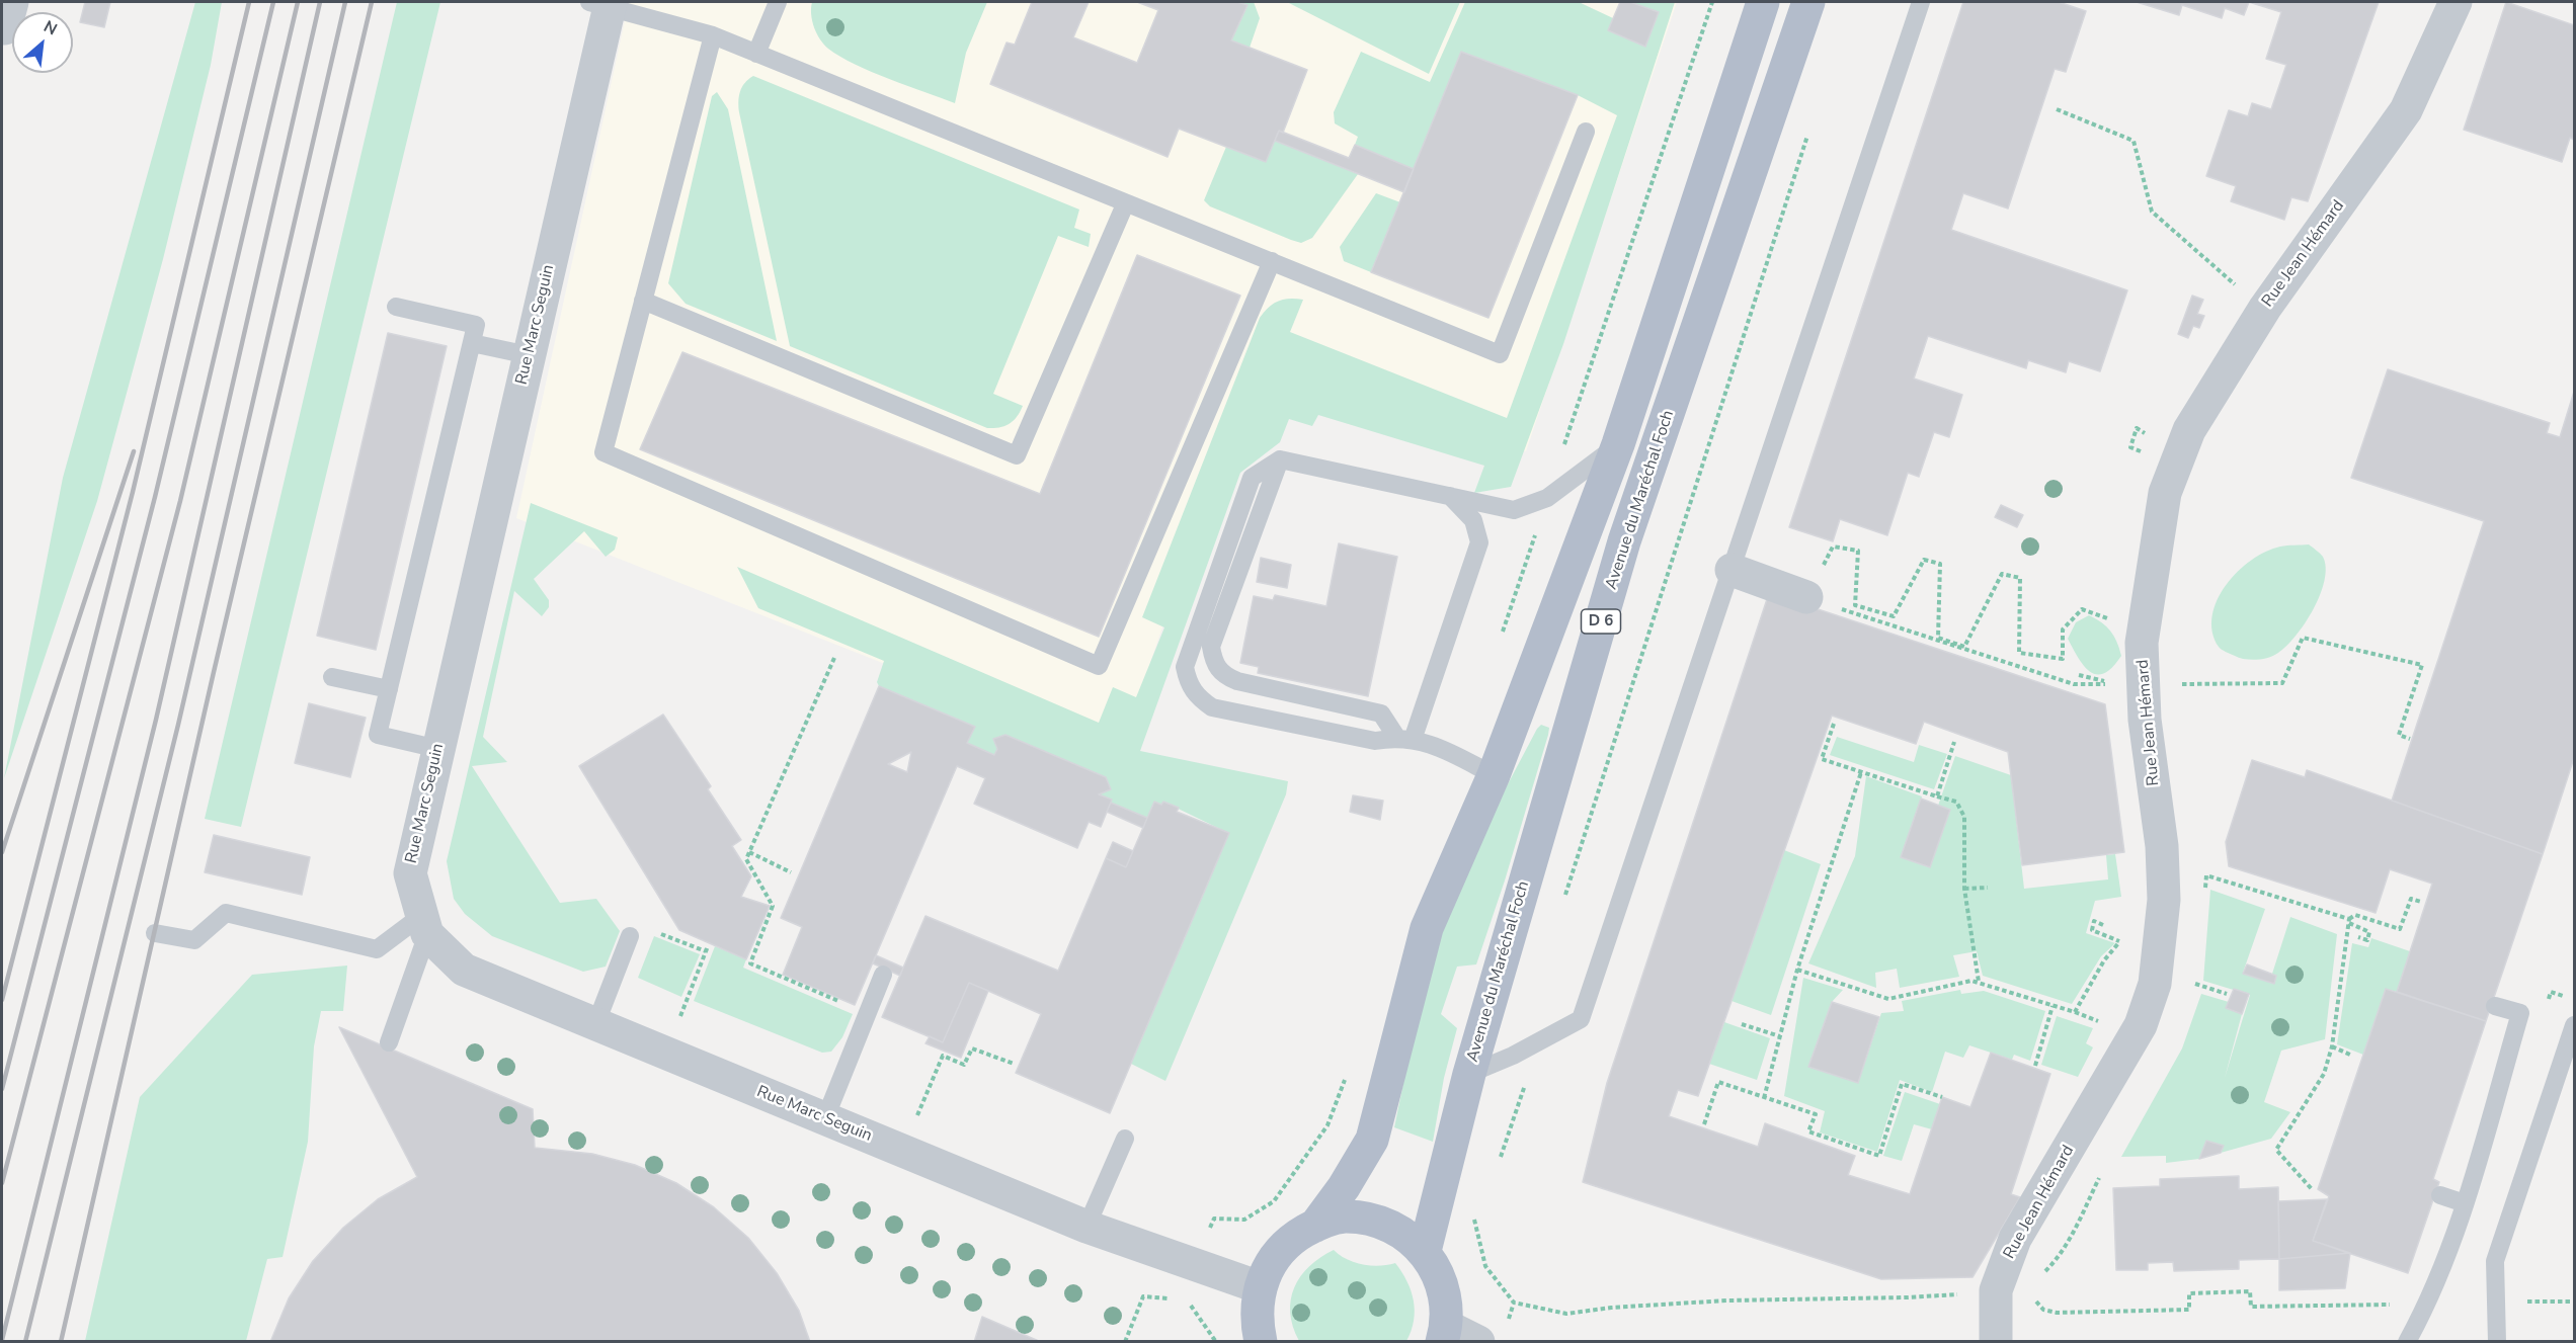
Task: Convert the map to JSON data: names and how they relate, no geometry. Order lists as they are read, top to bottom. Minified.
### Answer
{"streets":{"main road":["Avenue du Maréchal Foch","D 6"],"street":["Rue Jean Hémard","Rue Marc Seguin"]},"north":"top right"}
